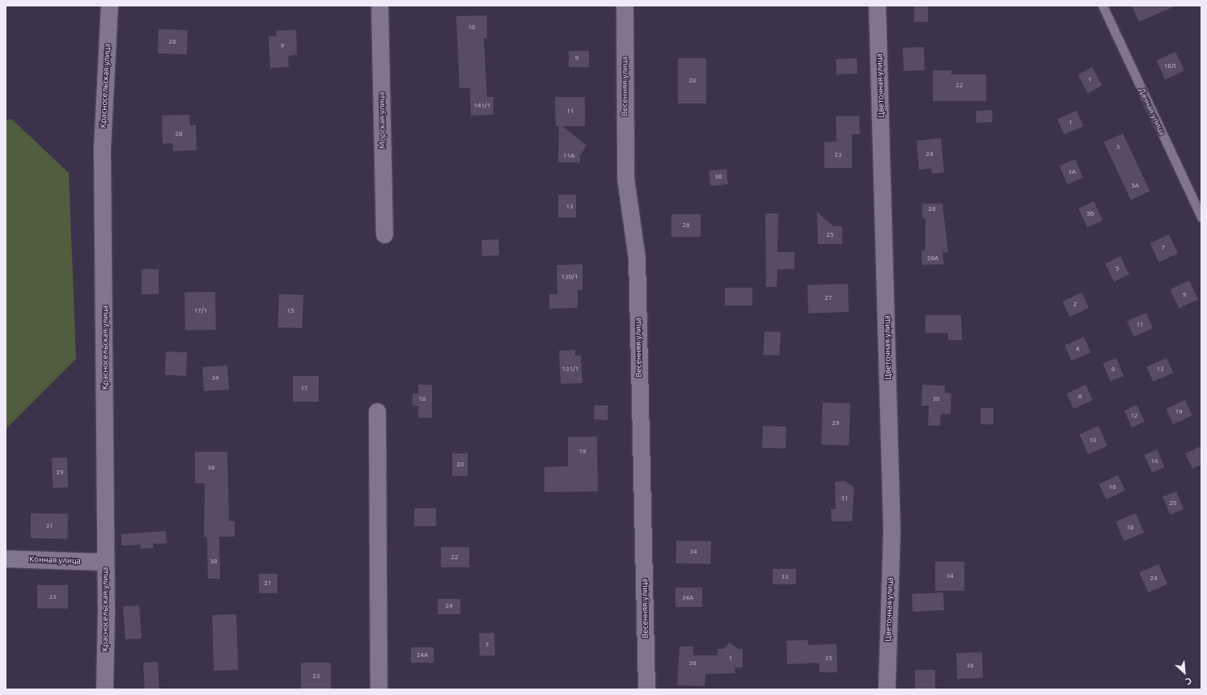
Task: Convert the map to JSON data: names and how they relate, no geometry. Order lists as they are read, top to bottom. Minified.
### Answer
{"streets":{"street":["Красносельская улица","Цветочная улица","Весенняя улица","Морская улица","Конная улица"],"lane":["Дачная улица"]},"crossings":[["Красносельская улица","Конная улица"]],"house_numbers":["10","26","9","9","18Л","1","20","22","141/1","11","1","28","3","24","23","11А","3А","36","5А","13","26","5Б","26","25","7","26А","5","130/1","9","27","2","17/1","15","11","4","131/1","6","13","34","17","8","18","30","19","12","29","10","19","14","20","36","29","16","31","20","31","18","34","22","38","34","33","24","21","33","34А","24","3","24А","1","35","36","36","23"],"north":"bottom right"}
